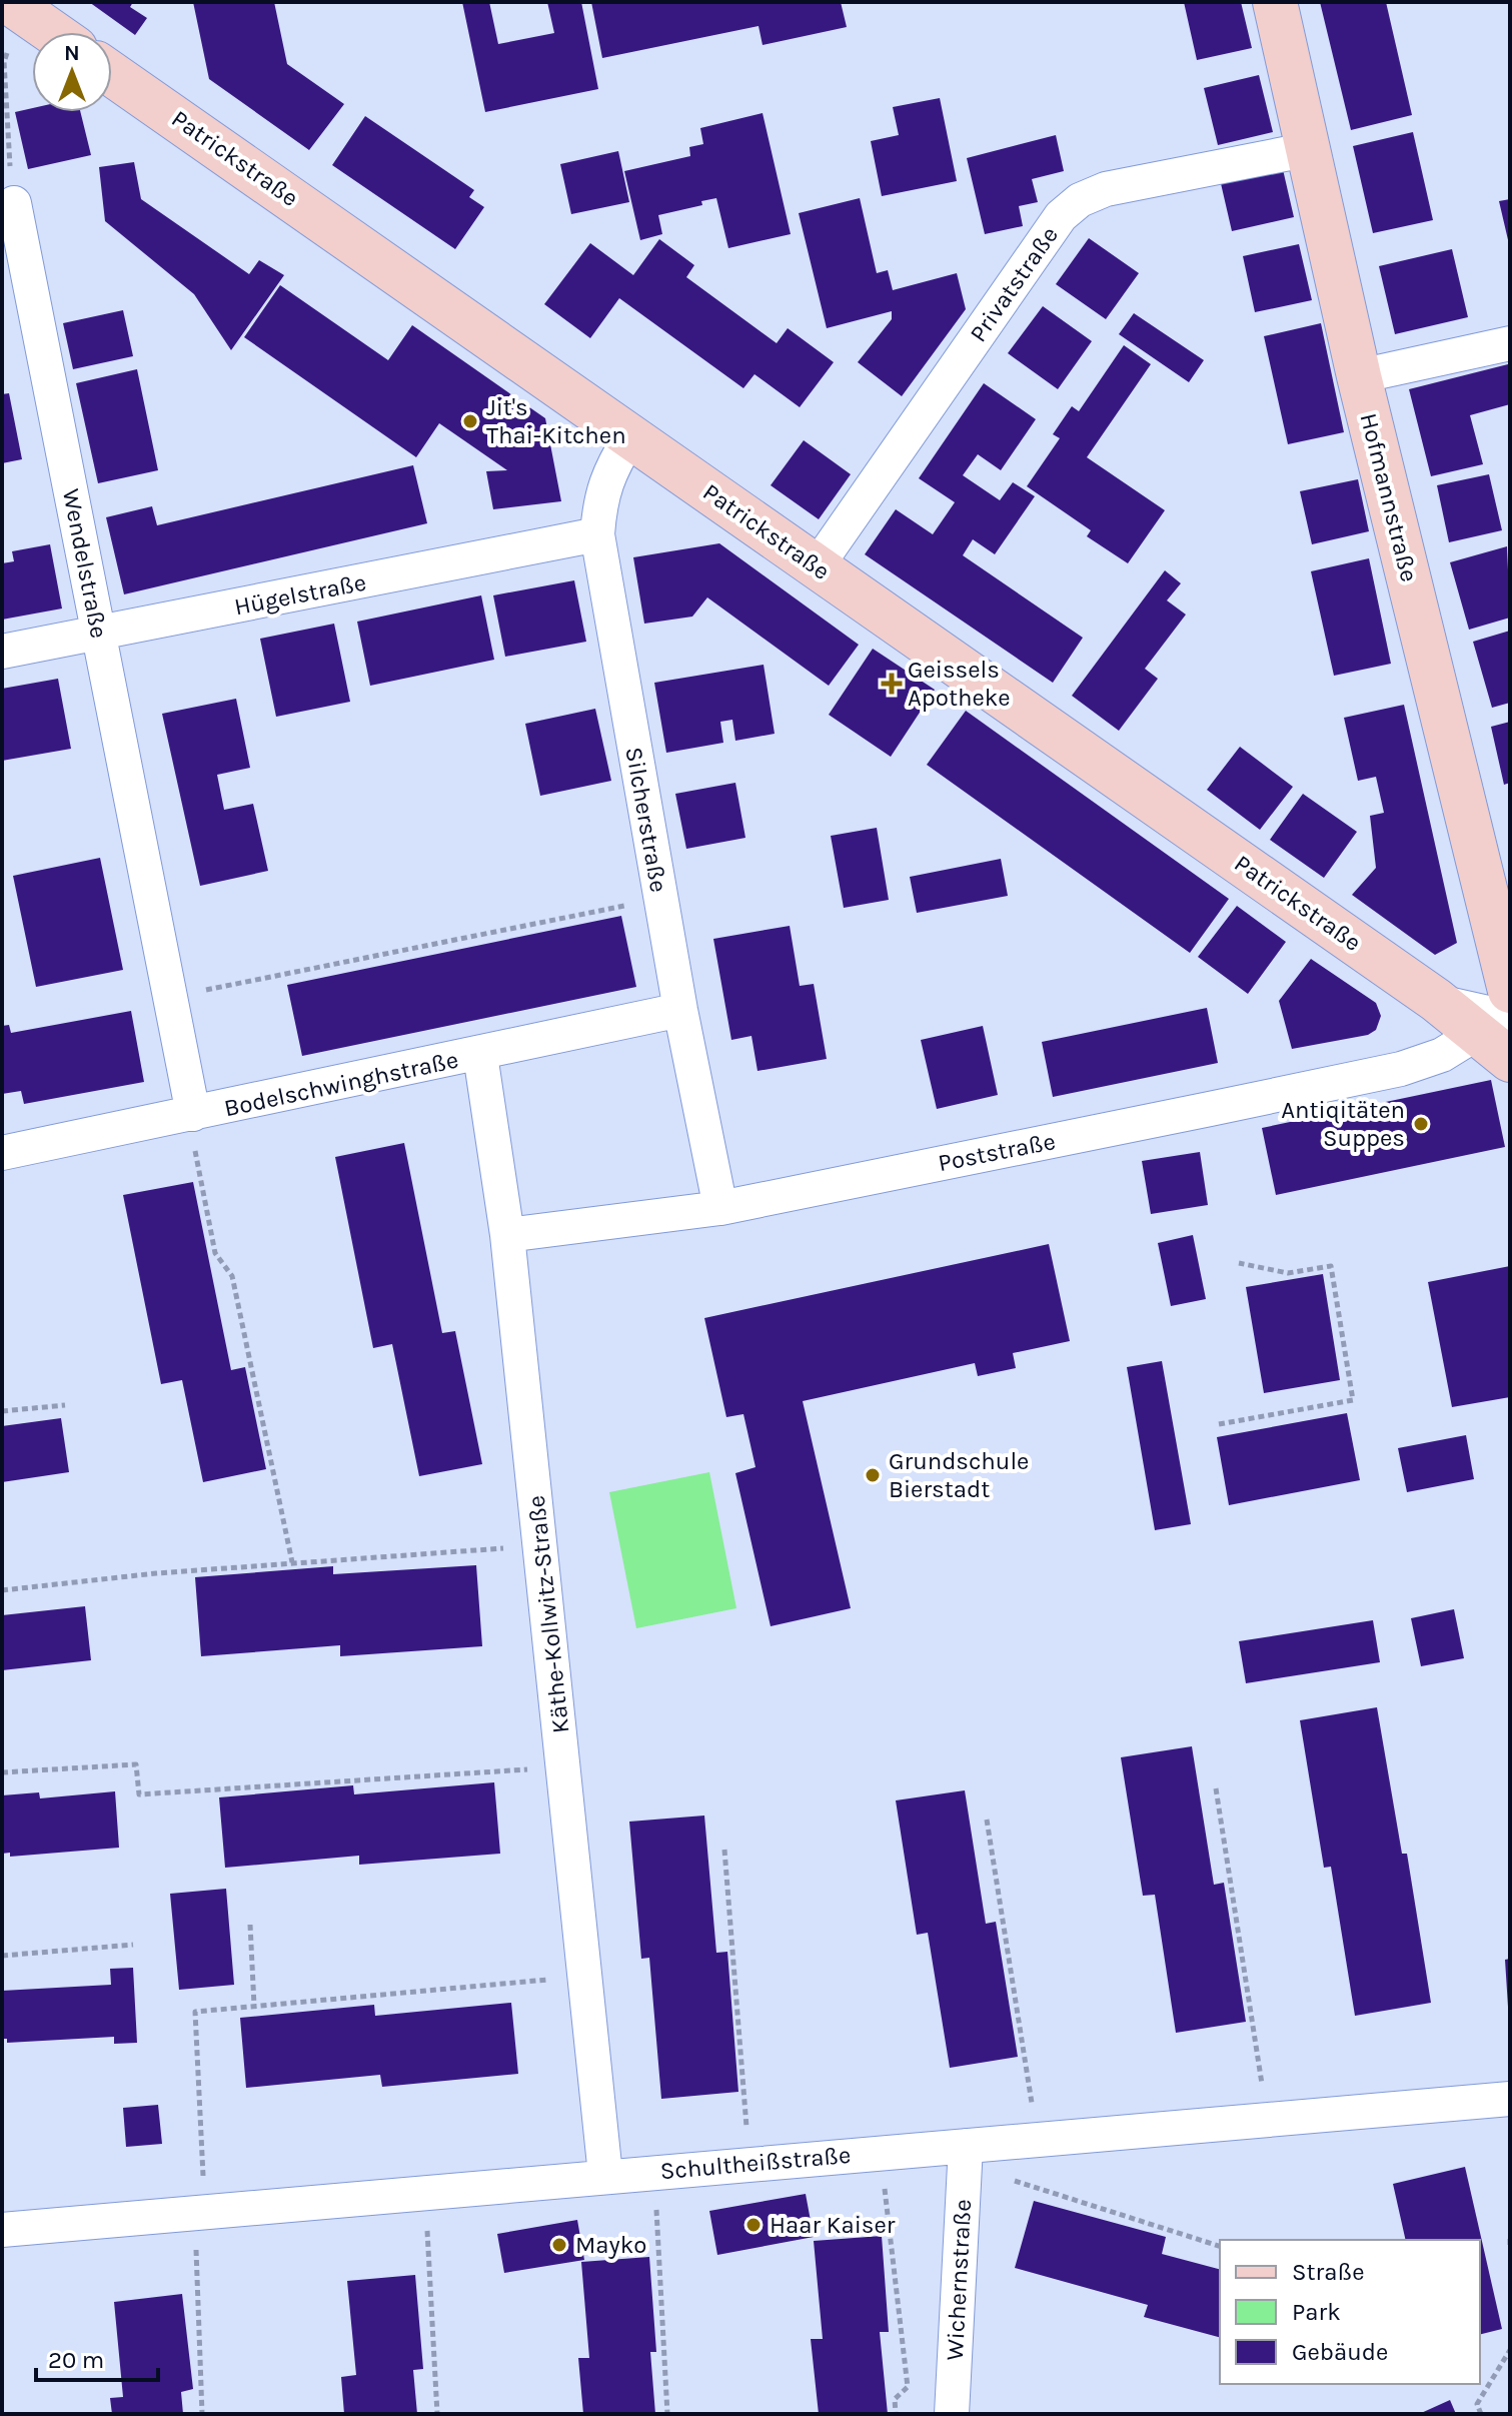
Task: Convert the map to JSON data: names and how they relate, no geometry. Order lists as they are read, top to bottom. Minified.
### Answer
{"streets":{"main road":["Patrickstraße","Hofmannstraße"],"street":["Privatstraße","Wendelstraße","Hügelstraße","Silcherstraße","Bodelschwinghstraße","Poststraße","Käthe-Kollwitz-Straße","Schultheißstraße","Wichernstraße"]},"crossings":[["Patrickstraße","Privatstraße"],["Patrickstraße","Silcherstraße"],["Patrickstraße","Poststraße"],["Privatstraße","Hofmannstraße"],["Wendelstraße","Hügelstraße"],["Wendelstraße","Bodelschwinghstraße"],["Hügelstraße","Silcherstraße"],["Silcherstraße","Bodelschwinghstraße"],["Silcherstraße","Poststraße"],["Bodelschwinghstraße","Käthe-Kollwitz-Straße"],["Poststraße","Käthe-Kollwitz-Straße"],["Käthe-Kollwitz-Straße","Schultheißstraße"],["Schultheißstraße","Wichernstraße"]],"places":{"other":["Jit's Thai-Kitchen","Antiqitäten Suppes","Grundschule Bierstadt","Haar Kaiser","Mayko"],"health":["Geissels Apotheke"]},"legend":["Straße","Park","Gebäude"],"scale_bar":"20 m","north":"top"}
